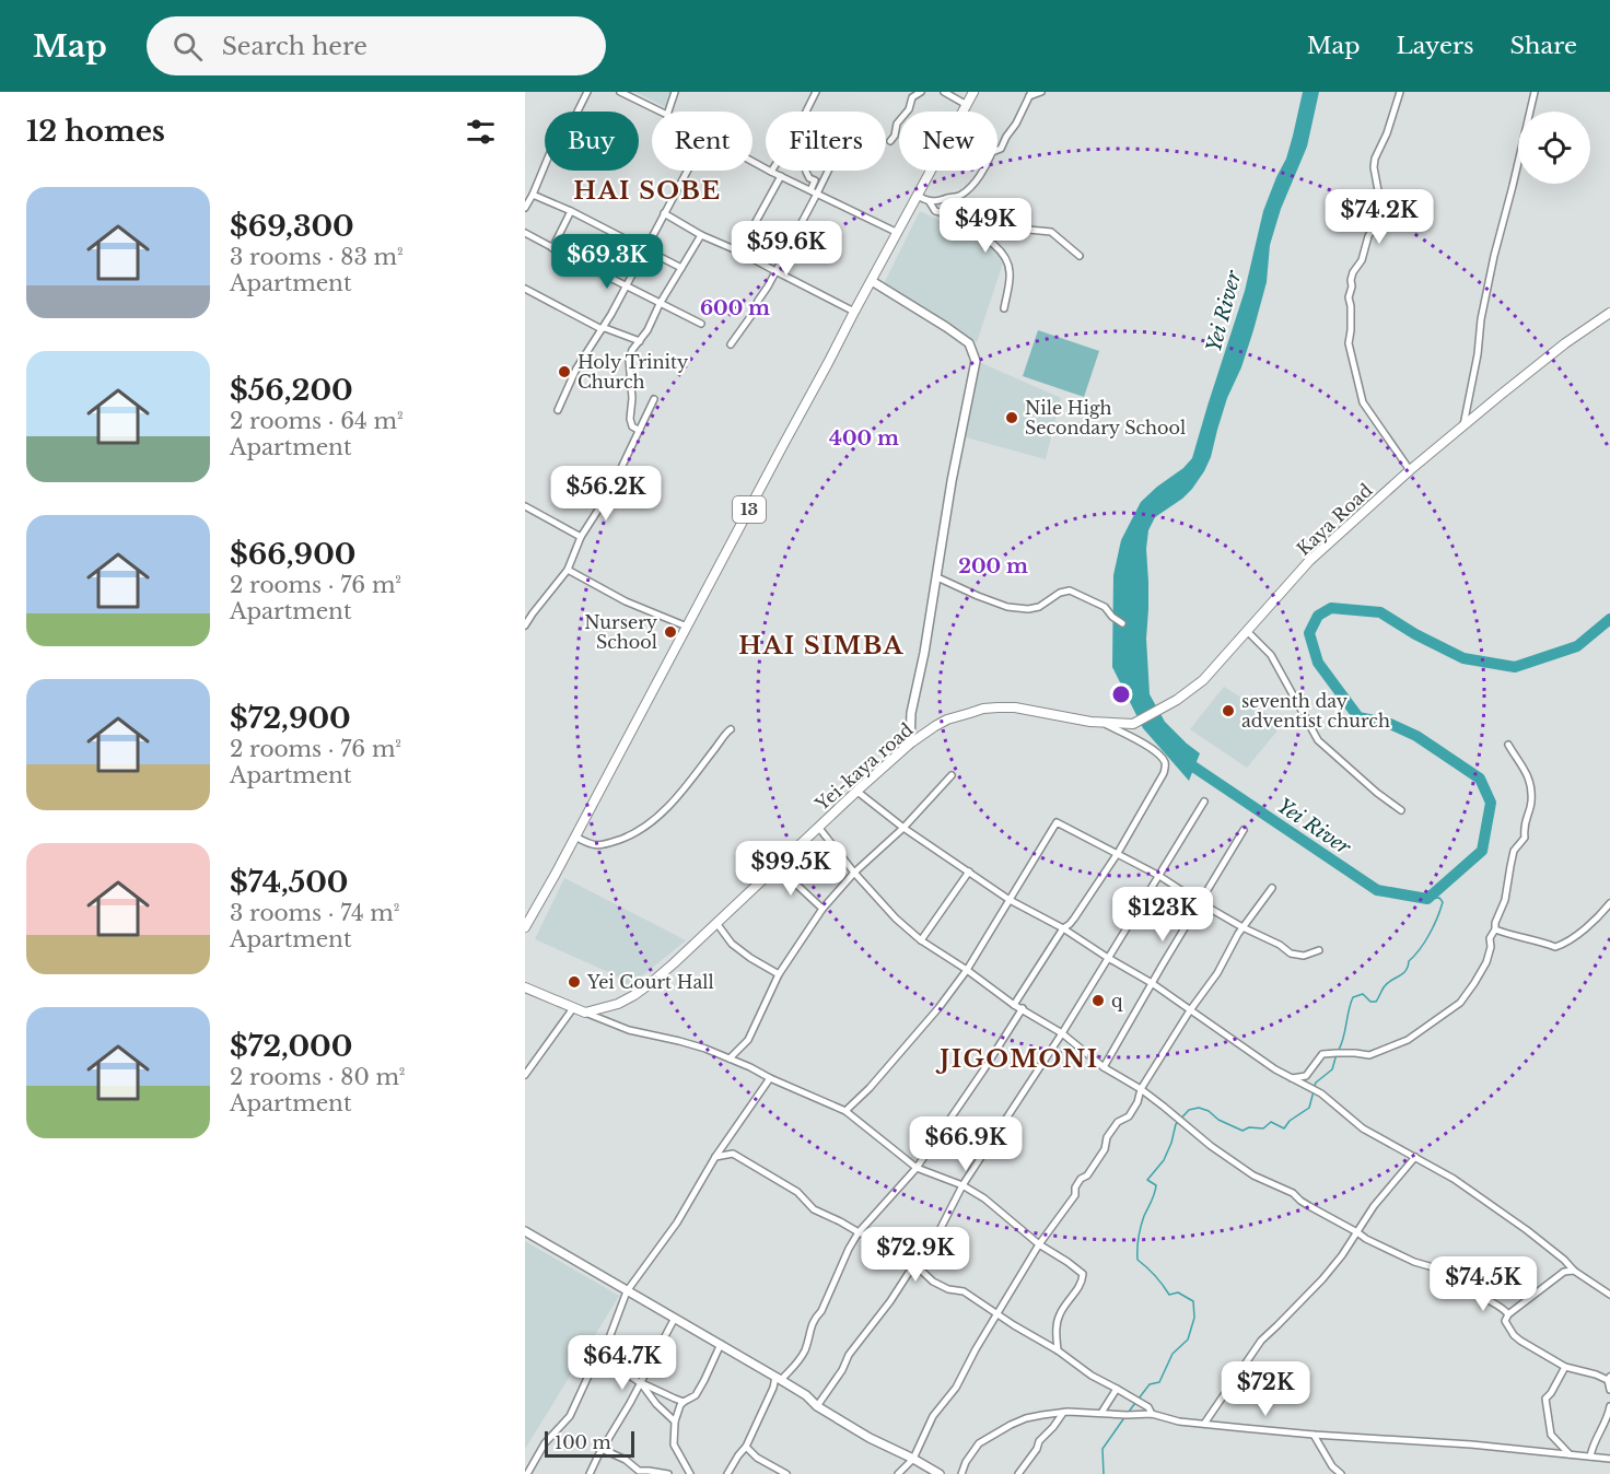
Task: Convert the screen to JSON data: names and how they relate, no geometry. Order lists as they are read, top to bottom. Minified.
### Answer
{"streets":{"main road":["13","Kaya Road","Yei-kaya road"]},"crossings":[["Kaya Road","Yei-kaya road"]],"districts":["HAI SOBE","HAI SIMBA","JIGOMONI"],"water":["Yei River"],"places":["Holy Trinity Church","Nile High Secondary School","Nursery School","seventh day adventist church","Yei Court Hall","q"],"scale_bar":"100 m","page":{"header":"Map","search":"Search here","nav":["Map","Layers","Share"],"heading":"12 homes","chip":["Buy","Rent","Filters","New"],"list":[{"name":"$69,300","note":"3 rooms · 83 m² · Apartment"},{"name":"$56,200","note":"2 rooms · 64 m² · Apartment"},{"name":"$66,900","note":"2 rooms · 76 m² · Apartment"},{"name":"$72,900","note":"2 rooms · 76 m² · Apartment"},{"name":"$74,500","note":"3 rooms · 74 m² · Apartment"},{"name":"$72,000","note":"2 rooms · 80 m² · Apartment"}],"price":["$74.2K","$49K","$59.6K","$69.3K","$56.2K","$99.5K","$123K","$66.9K","$72.9K","$74.5K","$64.7K","$72K"],"scale":"100 m"},"rings":["600 m","400 m","200 m"]}
